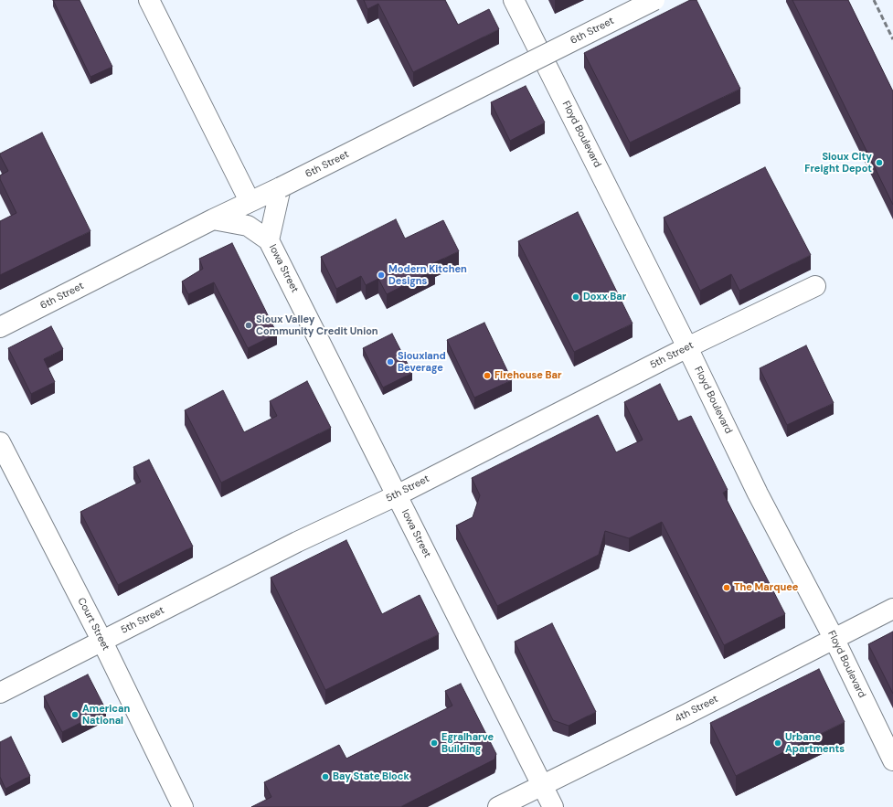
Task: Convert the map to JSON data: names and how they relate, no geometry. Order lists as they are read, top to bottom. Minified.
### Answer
{"streets":{"main road":["6th Street","Floyd Boulevard","Iowa Street","5th Street","Court Street","4th Street"]},"crossings":[["6th Street","Iowa Street"],["Floyd Boulevard","5th Street"],["Floyd Boulevard","4th Street"],["Iowa Street","5th Street"],["Iowa Street","4th Street"],["5th Street","Court Street"]],"places":["Sioux City Freight Depot","Modern Kitchen Designs","Doxx Bar","Sioux Valley Community Credit Union","Siouxland Beverage","Firehouse Bar","The Marquee","American National","Egralharve Building","Urbane Apartments","Bay State Block"]}
